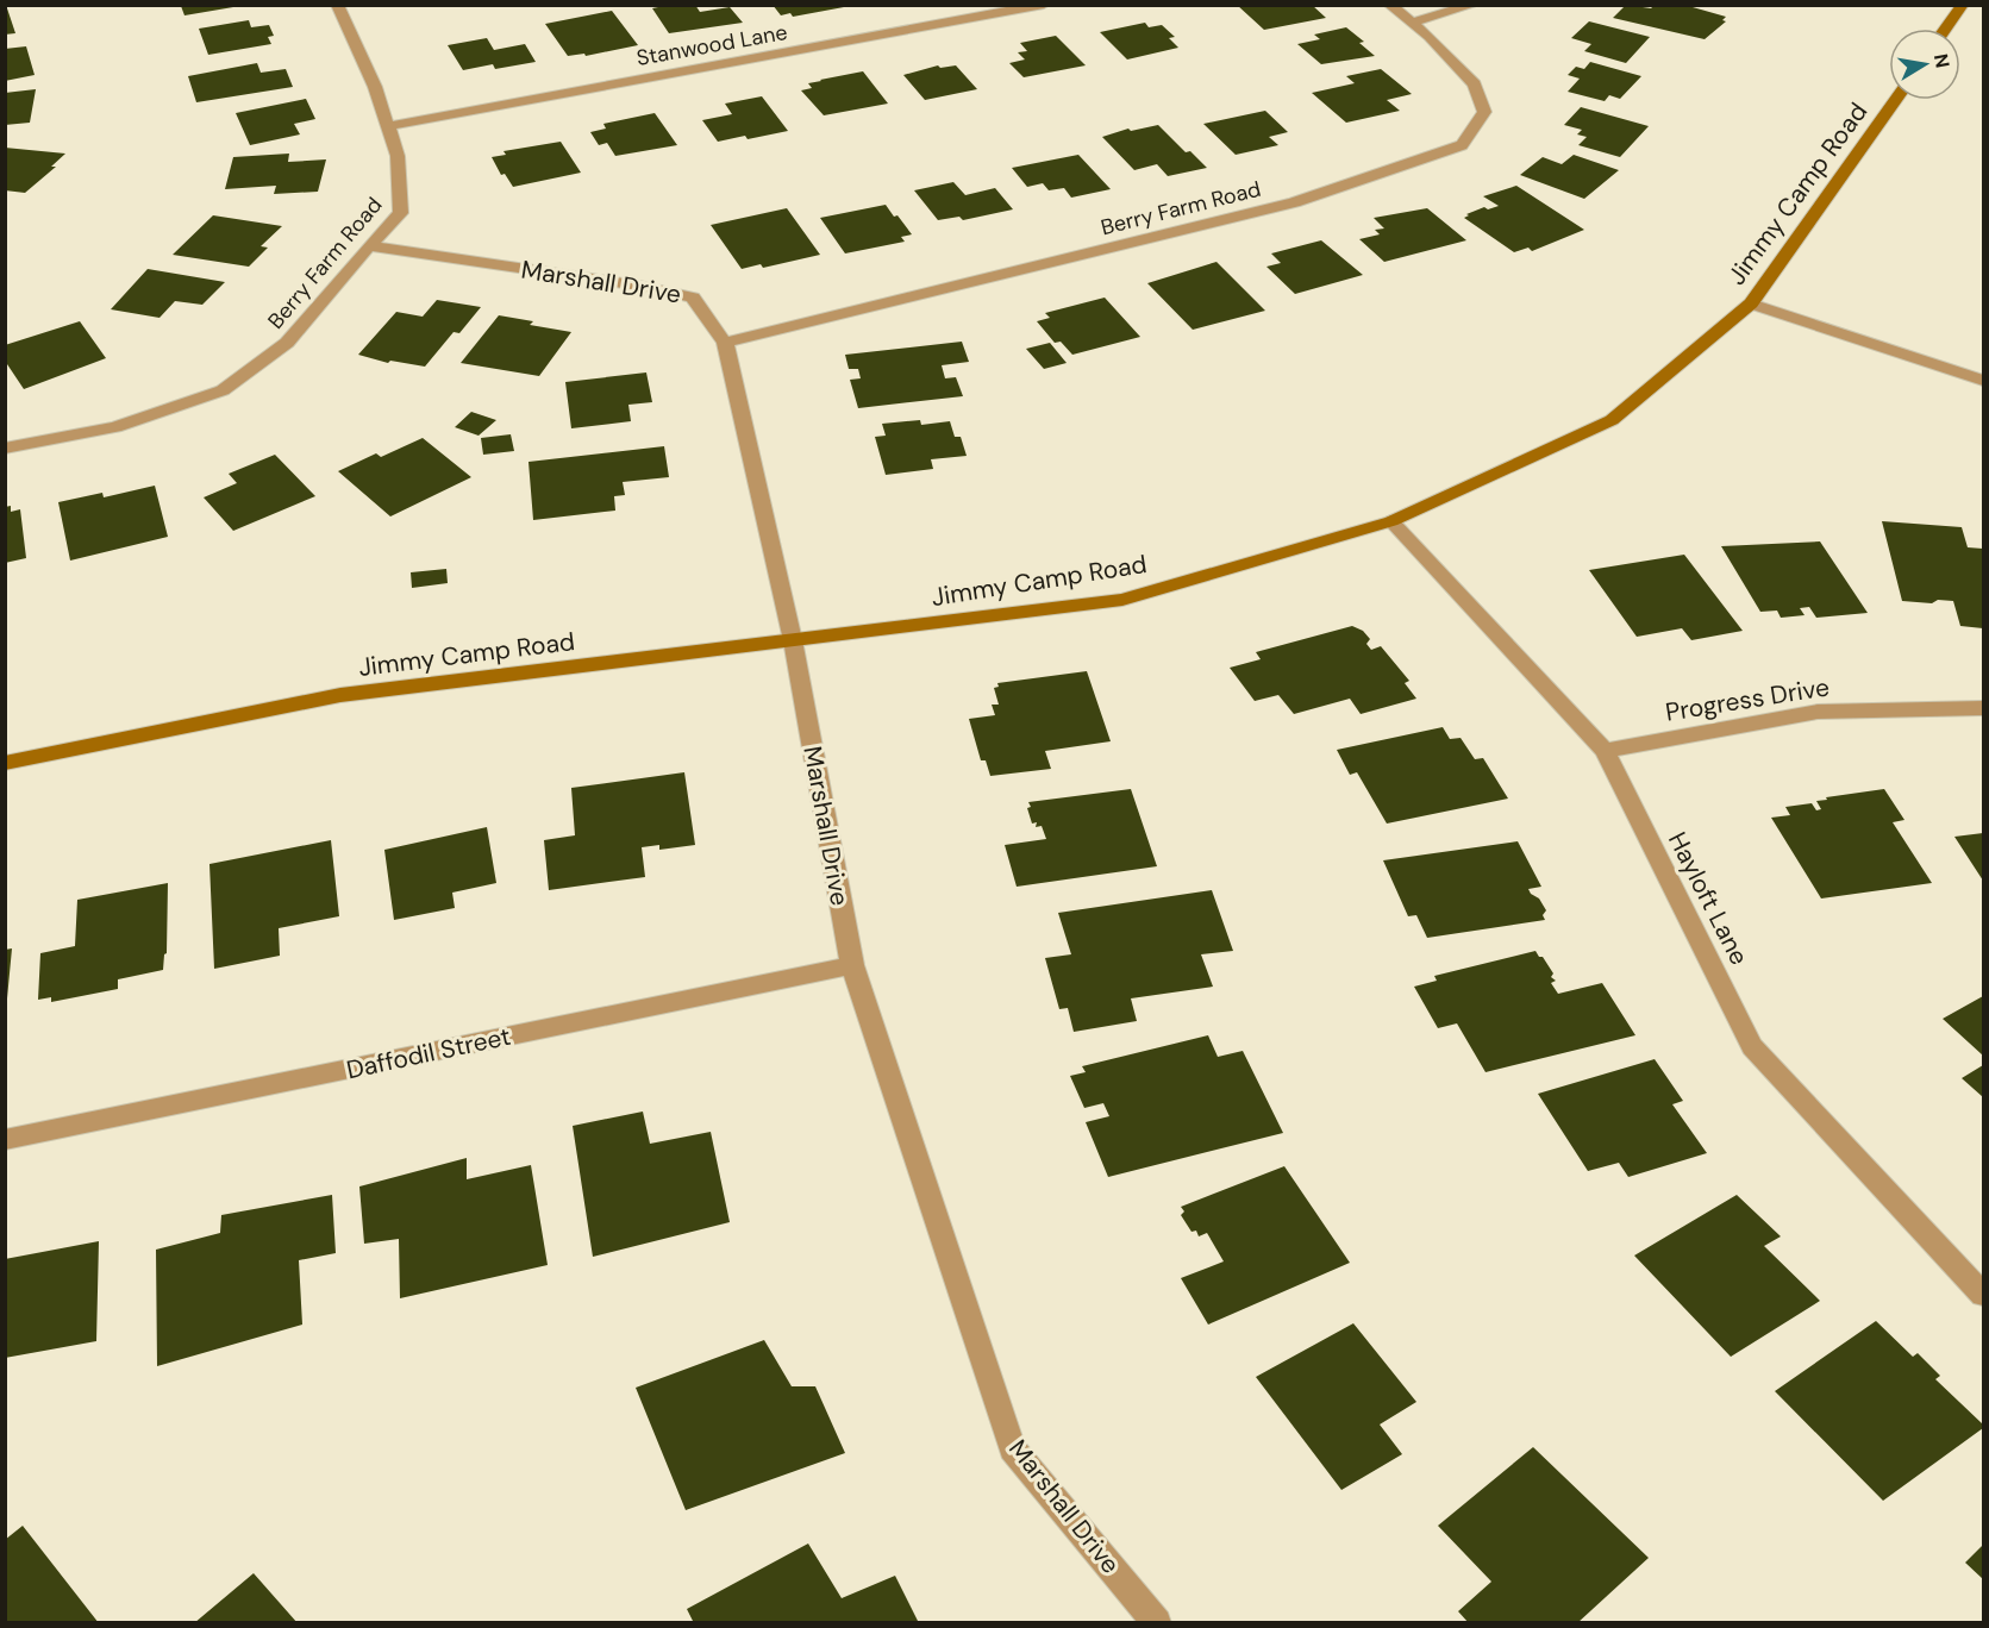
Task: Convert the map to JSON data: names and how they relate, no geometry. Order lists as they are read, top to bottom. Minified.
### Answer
{"streets":{"street":["Stanwood Lane","Jimmy Camp Road","Berry Farm Road","Marshall Drive","Progress Drive","Hayloft Lane","Daffodil Street"]},"crossings":[["Stanwood Lane","Berry Farm Road"],["Jimmy Camp Road","Marshall Drive"],["Jimmy Camp Road","Hayloft Lane"],["Berry Farm Road","Marshall Drive"],["Marshall Drive","Daffodil Street"],["Progress Drive","Hayloft Lane"]],"north":"right"}
